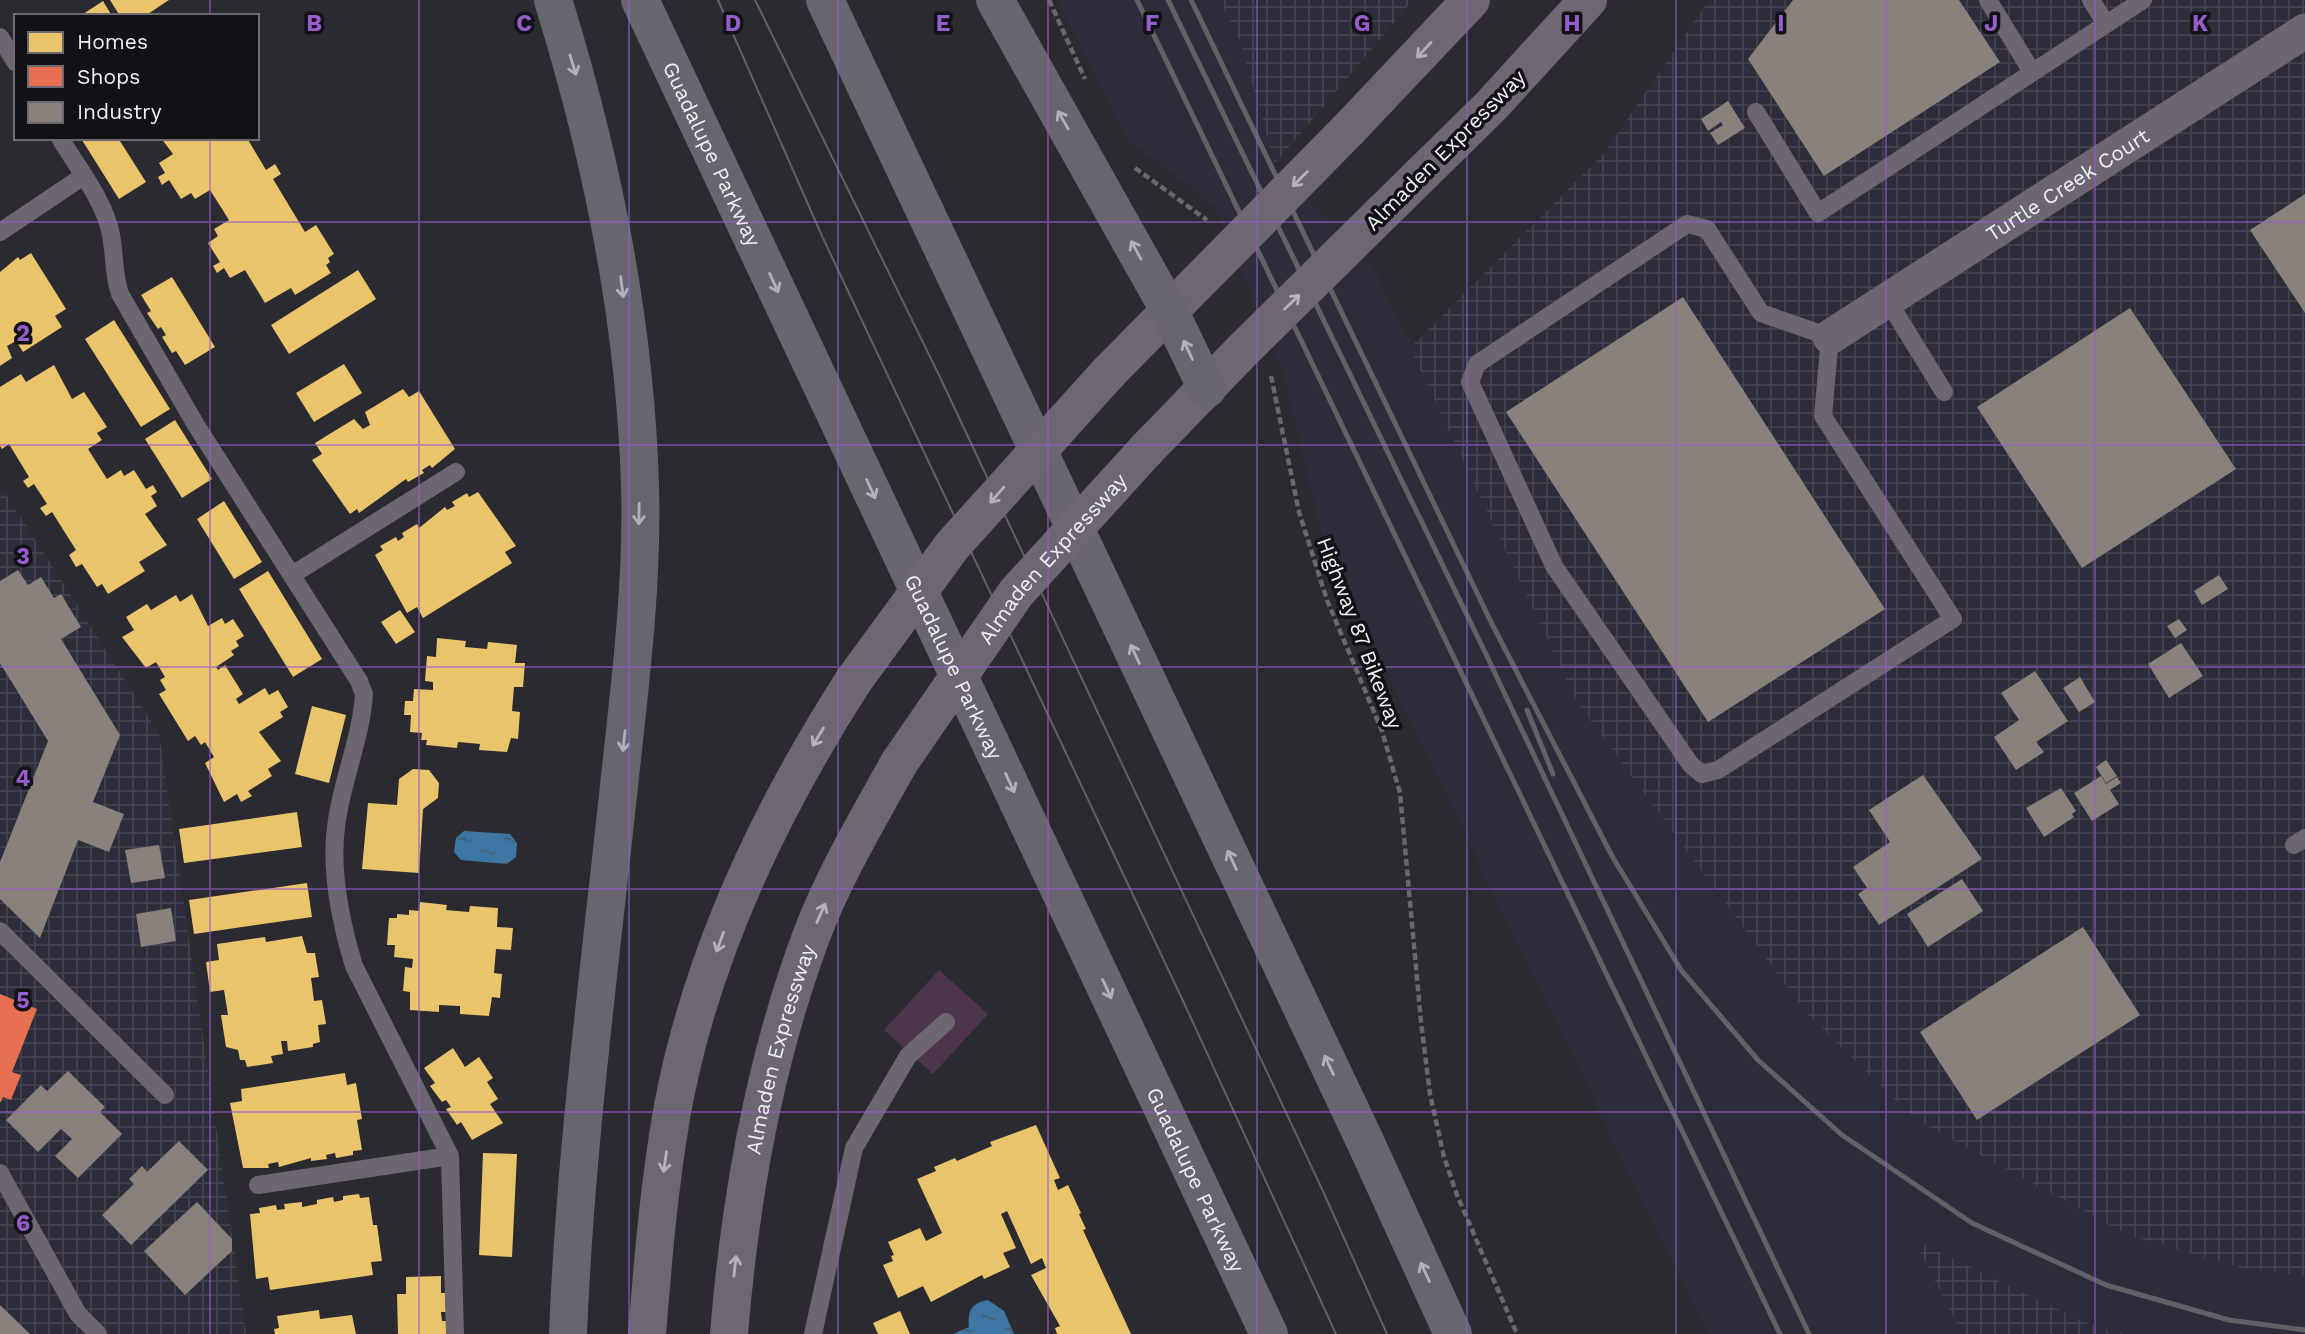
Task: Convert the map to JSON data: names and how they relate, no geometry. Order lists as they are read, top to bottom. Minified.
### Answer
{"streets":{"highway":["Guadalupe Parkway"],"main road":["Almaden Expressway"],"street":["Turtle Creek Court"],"path":["Highway 87 Bikeway"]},"crossings":[["Almaden Expressway","Highway 87 Bikeway"]],"legend":["Homes","Shops","Industry"],"grid":{"columns":["B","C","D","E","F","G","H","I","J","K"],"rows":["2","3","4","5","6"]}}
